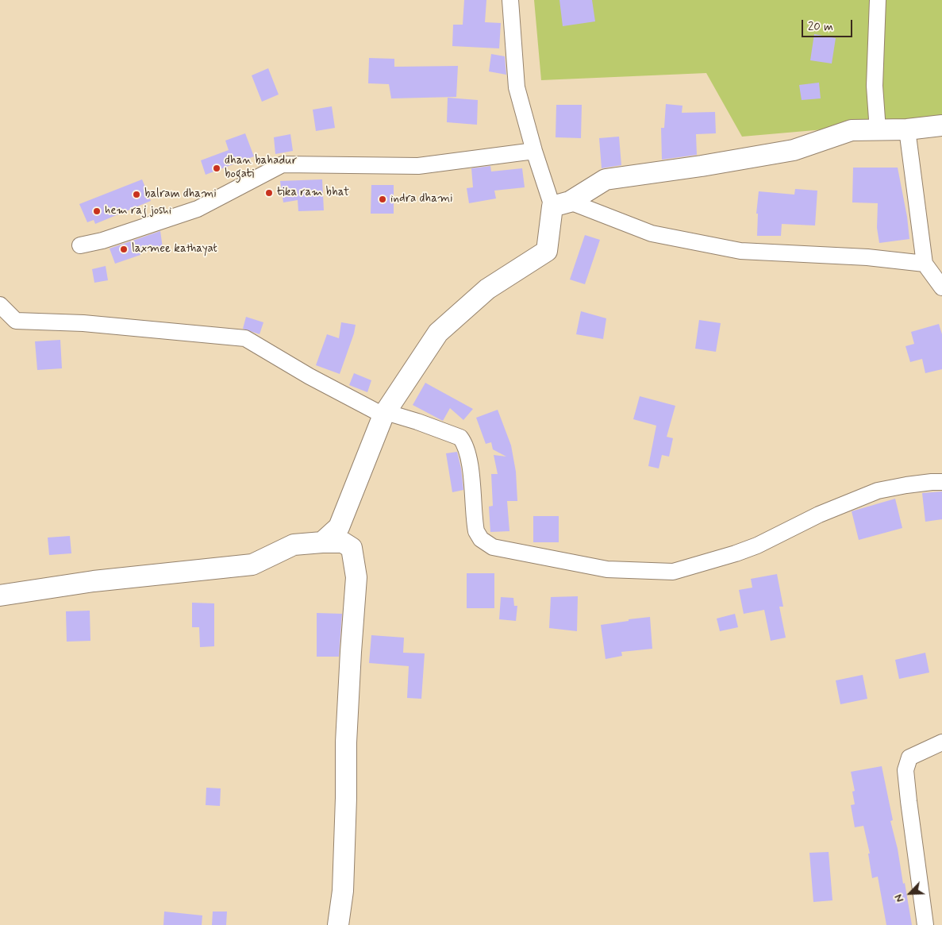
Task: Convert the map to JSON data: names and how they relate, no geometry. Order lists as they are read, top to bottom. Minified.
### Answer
{"places":["dhan bahadur bogati","tika ram bhat","balram dhami","indra dhami","hem raj joshi","laxmee kathayat"],"scale_bar":"20 m","north":"bottom left"}
